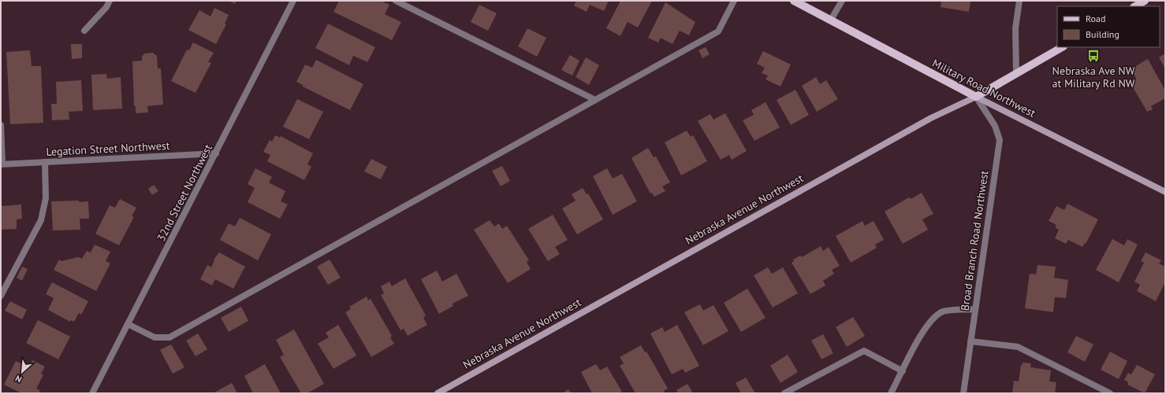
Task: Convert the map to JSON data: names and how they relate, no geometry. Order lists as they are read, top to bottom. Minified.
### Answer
{"streets":{"main road":["Military Road Northwest","Nebraska Avenue Northwest"],"street":["Legation Street Northwest","32nd Street Northwest","Broad Branch Road Northwest"]},"crossings":[["Military Road Northwest","Nebraska Avenue Northwest"],["Military Road Northwest","Broad Branch Road Northwest"],["Legation Street Northwest","32nd Street Northwest"],["Nebraska Avenue Northwest","Broad Branch Road Northwest"]],"places":{"bus stop":["Nebraska Ave NW at Military Rd NW"]},"legend":["Road","Building"],"north":"bottom left"}
